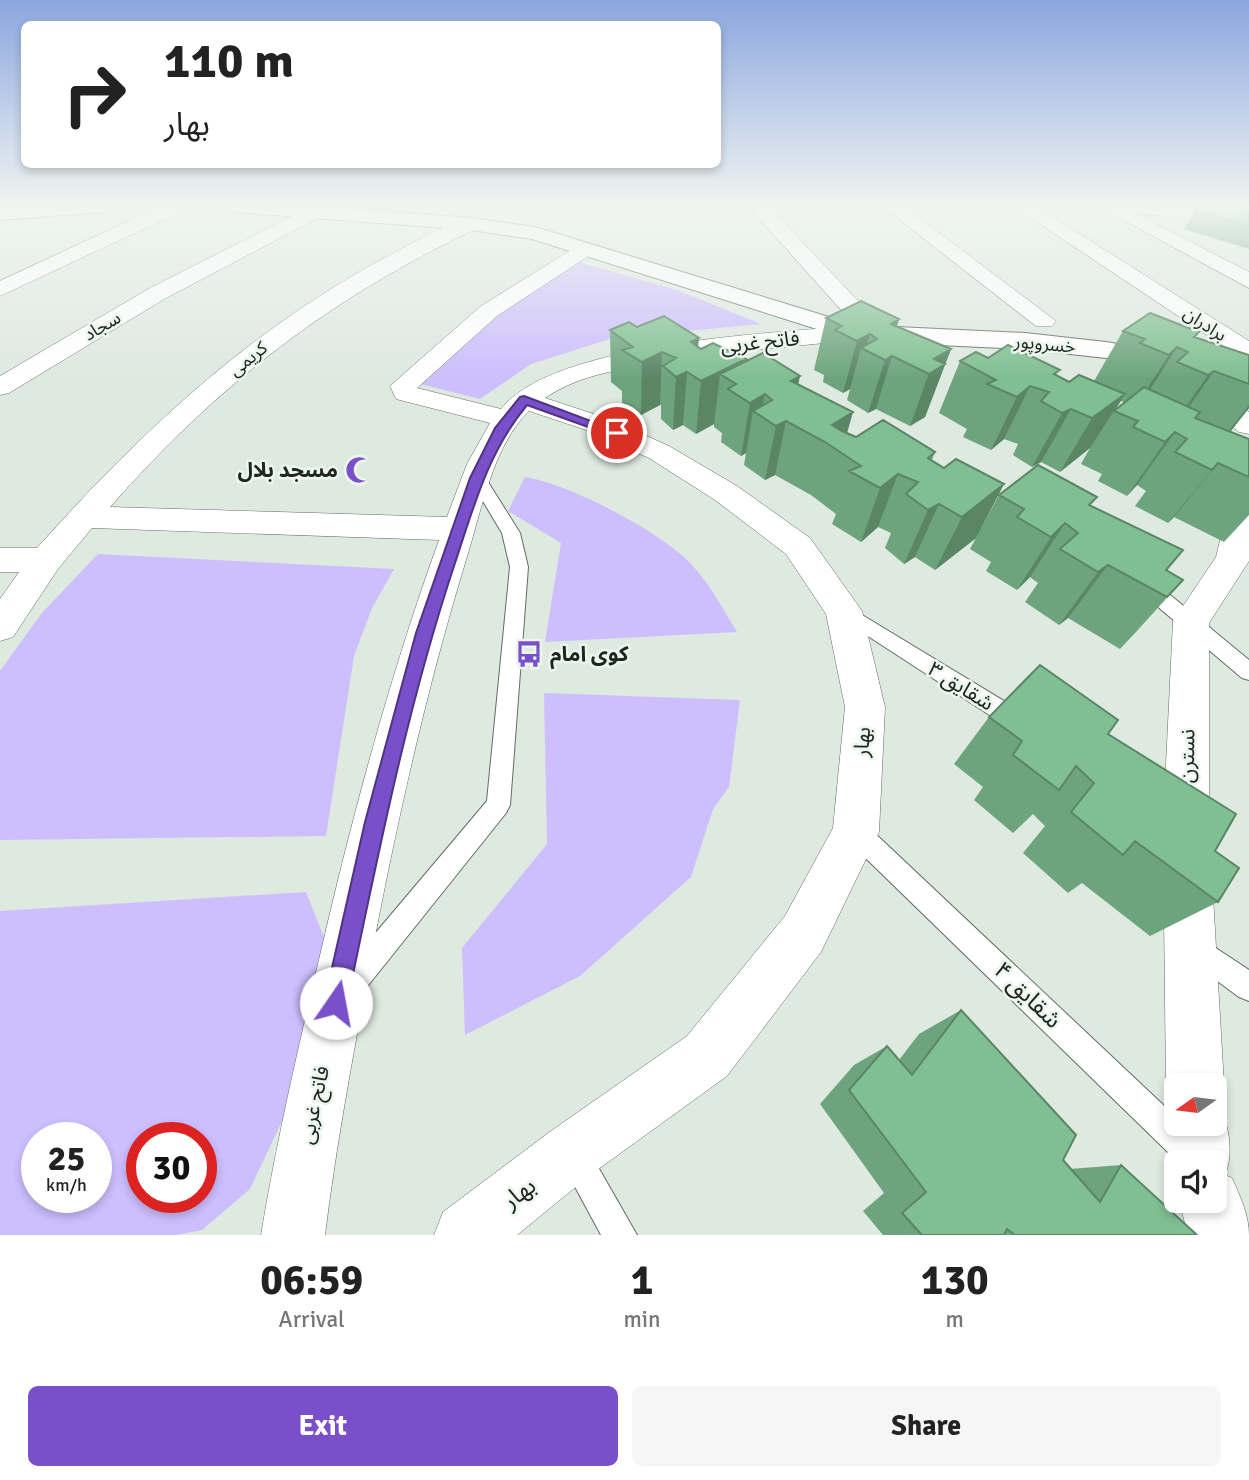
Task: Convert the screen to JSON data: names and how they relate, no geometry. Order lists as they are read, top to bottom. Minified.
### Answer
{"streets":{"street":["برادران","سجاد","فاتح غربی","خسروپور","کریمی","بهار","نسترن"],"lane":["شقایق ۳","شقایق ۴"]},"crossings":[["برادران","خسروپور"],["فاتح غربی","خسروپور"],["فاتح غربی","بهار"],["شقایق ۳","بهار"],["بهار","شقایق ۴"]],"places":{"mosque":["مسجد بلال"],"bus stop":["کوی امام"]},"north":"left","page":{"turn":["110 m","بهار"],"speed":"25 km/h","limit":"30","eta":["06:59","Arrival","1","min","130","m"],"buttons":["Exit","Share"]}}
